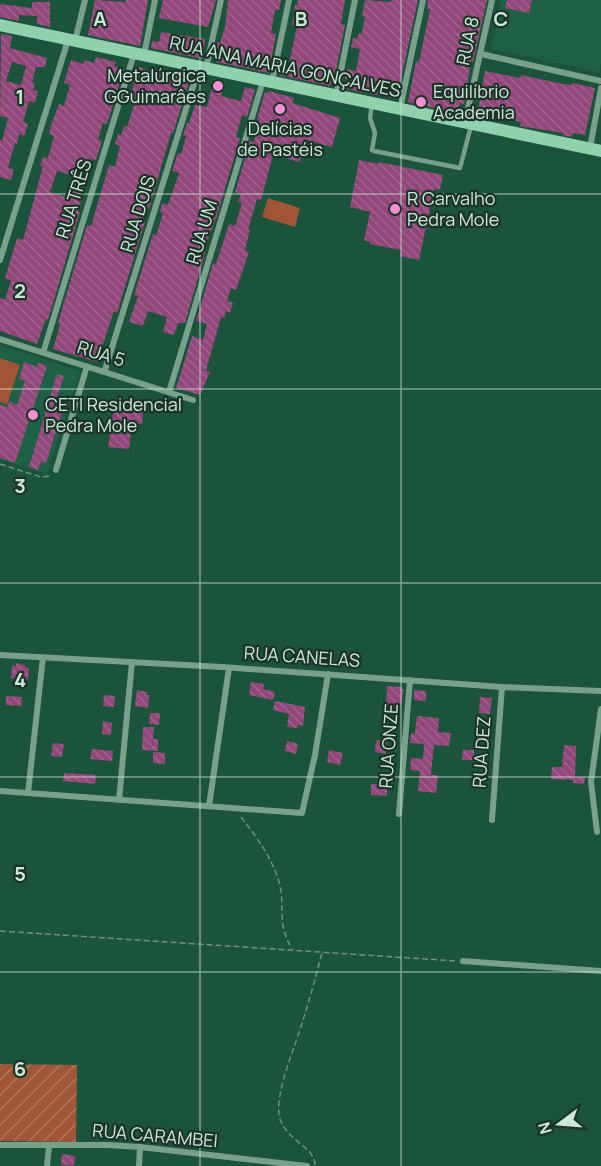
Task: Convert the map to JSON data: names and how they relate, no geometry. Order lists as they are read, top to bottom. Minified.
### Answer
{"streets":{"street":["RUA 8","RUA ANA MARIA GONÇALVES","RUA TRÊS","RUA DOIS","RUA UM","RUA 5","RUA CANELAS","RUA ONZE","RUA DEZ","RUA CARAMBEI"]},"crossings":[["RUA 8","RUA ANA MARIA GONÇALVES"],["RUA ANA MARIA GONÇALVES","RUA TRÊS"],["RUA ANA MARIA GONÇALVES","RUA DOIS"],["RUA ANA MARIA GONÇALVES","RUA UM"],["RUA TRÊS","RUA 5"],["RUA DOIS","RUA 5"],["RUA UM","RUA 5"],["RUA CANELAS","RUA ONZE"],["RUA CANELAS","RUA DEZ"]],"places":["Metalúrgica GGuimarâes","Equilíbrio Academia","Delícias de Pastéis","R Carvalho Pedra Mole","CETI Residencial Pedra Mole"],"north":"left","grid":{"columns":["A","B","C"],"rows":["1","2","3","4","5","6"]}}
